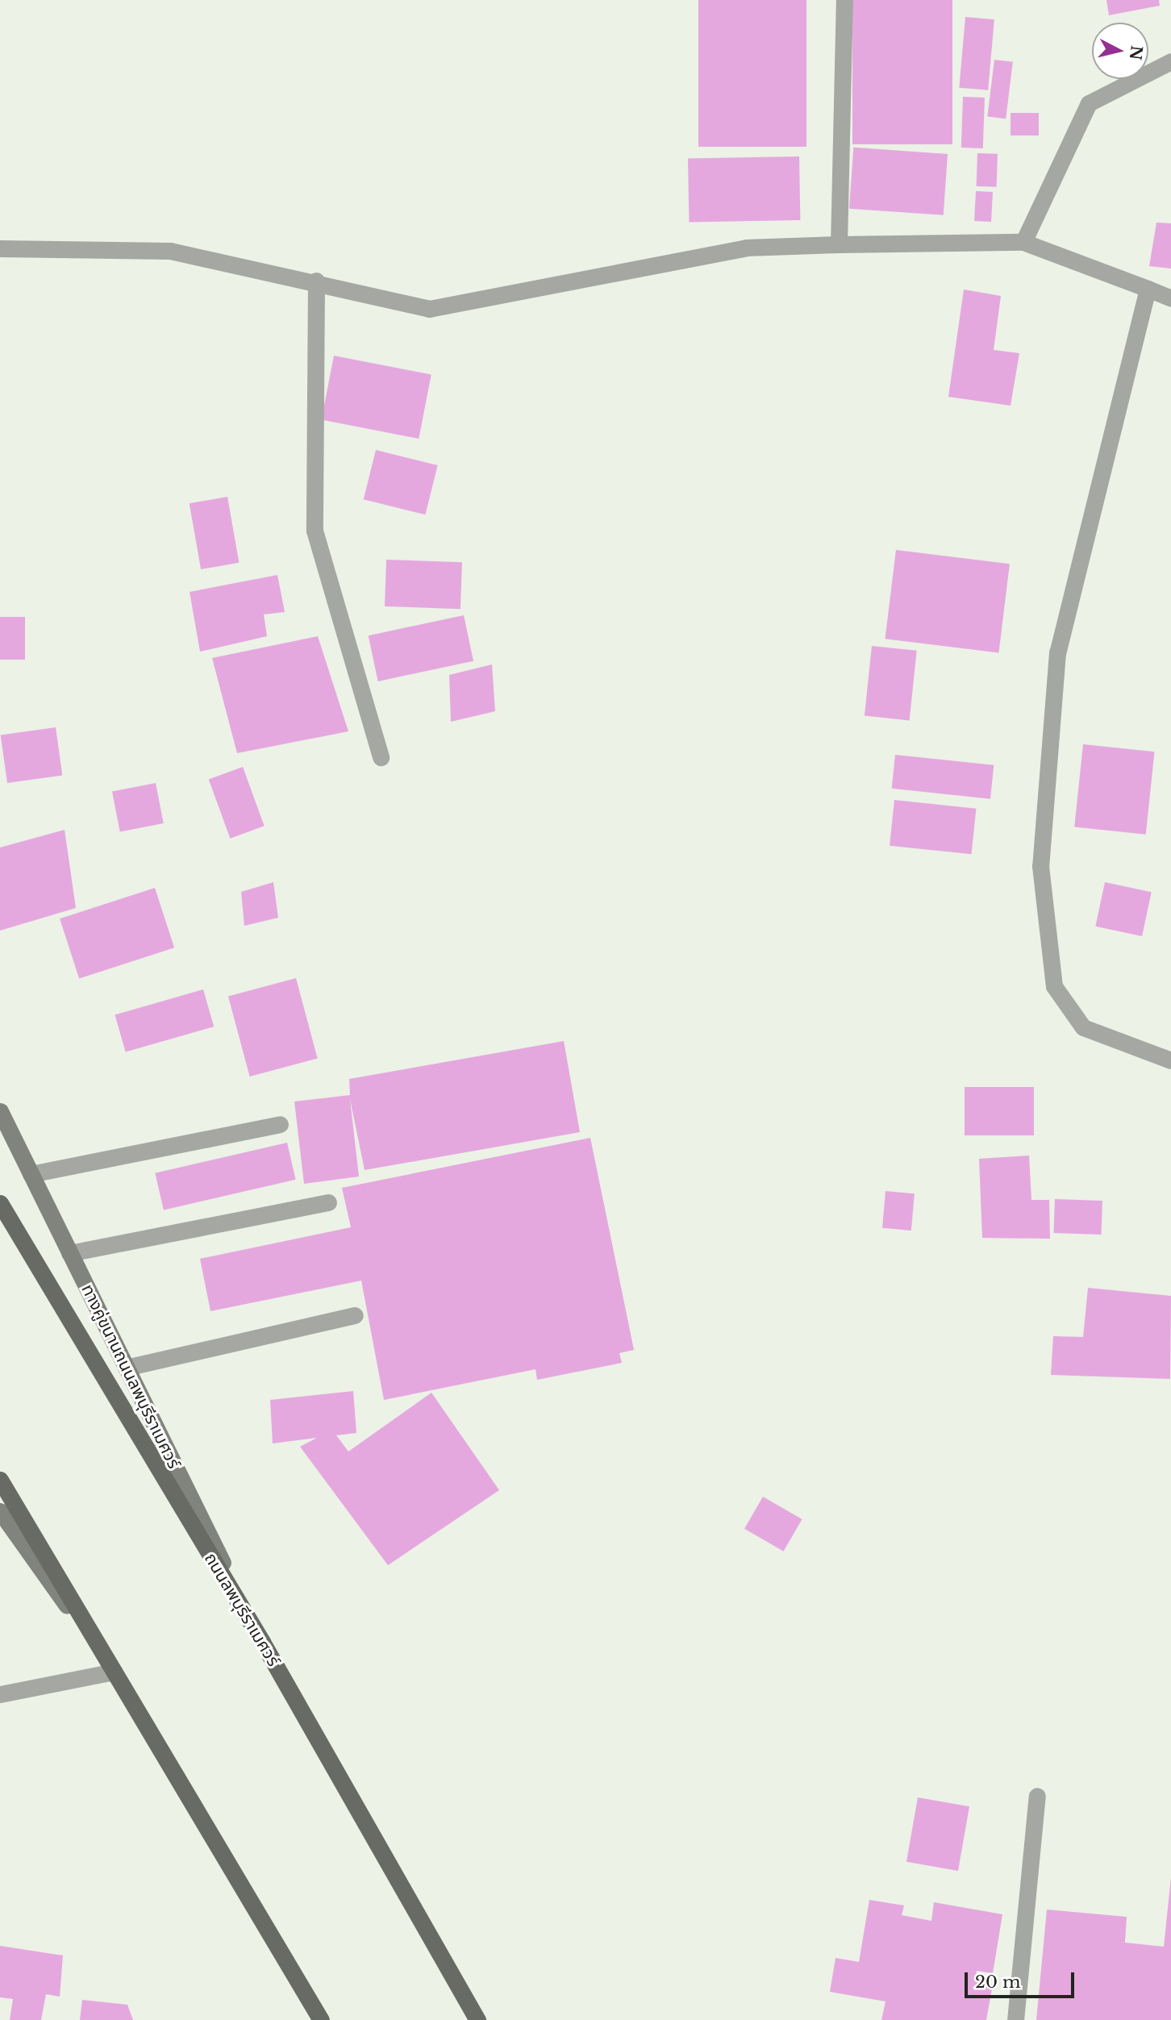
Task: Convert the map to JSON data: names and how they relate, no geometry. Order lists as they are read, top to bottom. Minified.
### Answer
{"streets":{"main road":["ทางคู่ขนานถนนลพบุรีราเมศวร์","ถนนลพบุรีราเมศวร์"]},"crossings":[["ทางคู่ขนานถนนลพบุรีราเมศวร์","ถนนลพบุรีราเมศวร์"]],"scale_bar":"20 m","north":"right"}
